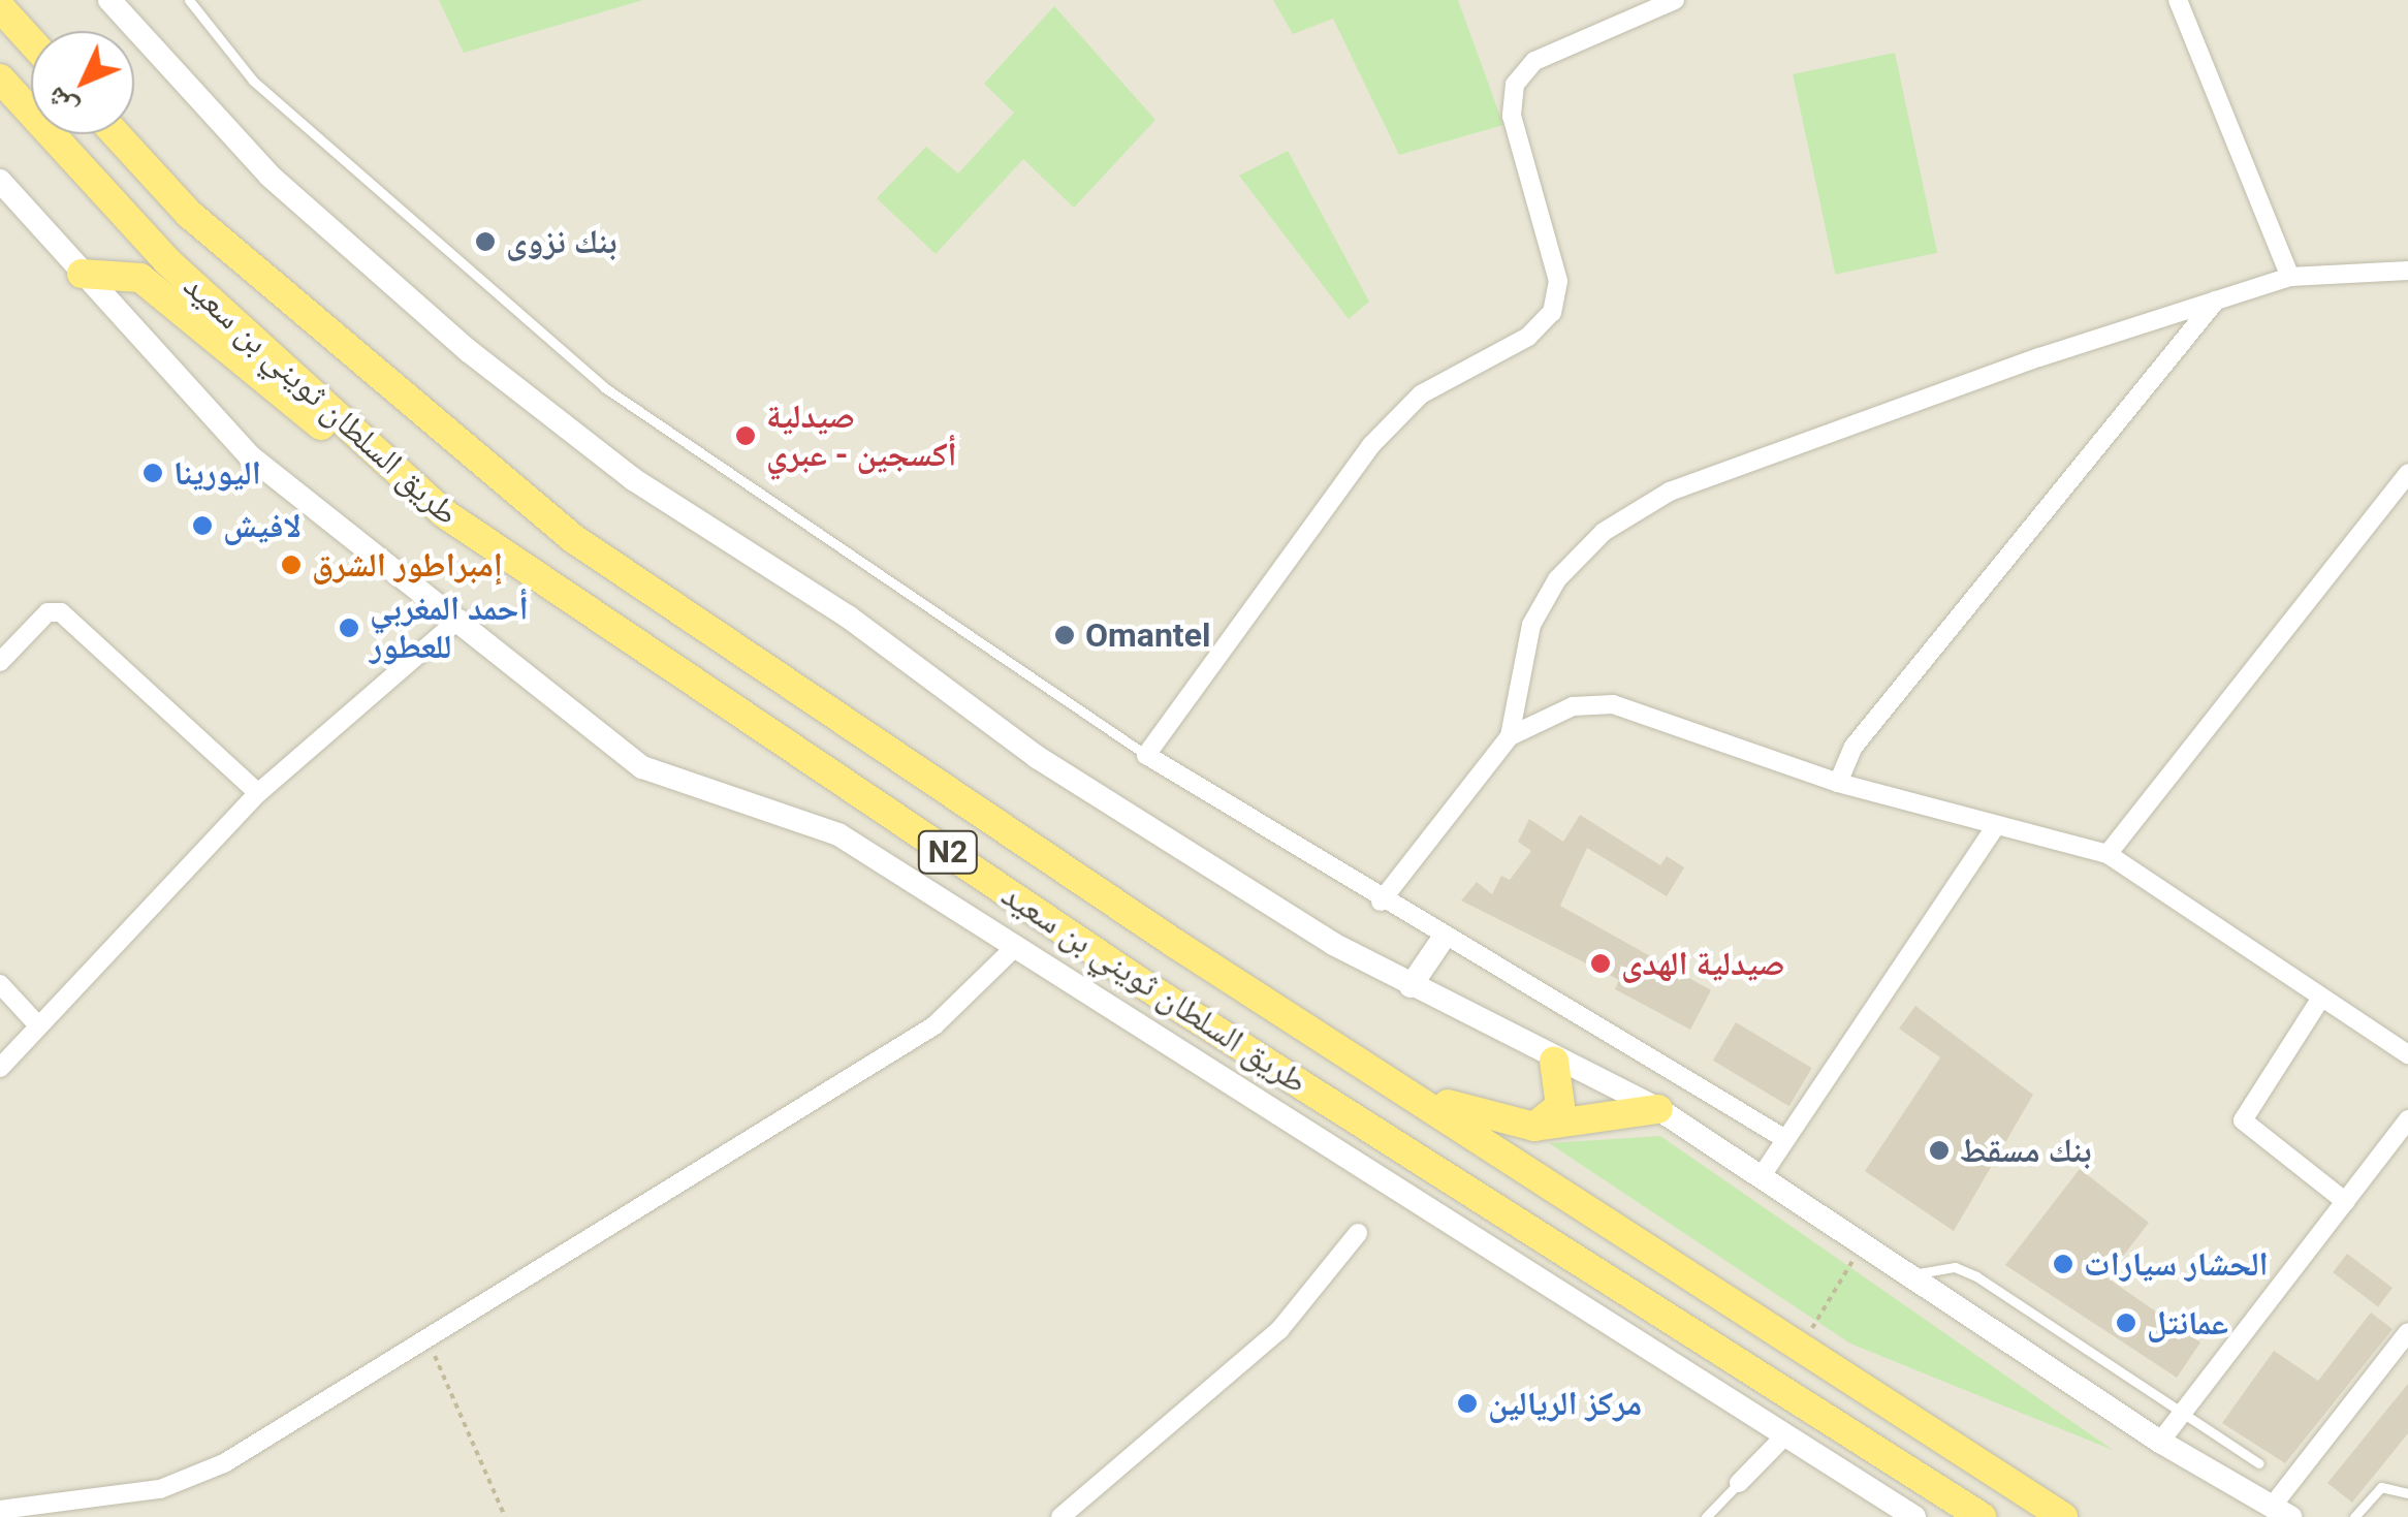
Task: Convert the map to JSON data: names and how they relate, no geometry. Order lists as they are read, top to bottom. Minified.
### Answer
{"streets":{"highway":["طريق السلطان ثويني بن سعيد","N2"]},"places":["بنك نزوى","صيدلية أكسجين - عبري","اليورينا","لافيش","إمبراطور الشرق","أحمد المغربي للعطور","Omantel","صيدلية الهدى","بنك مسقط","الحشار سيارات","عمانتل","مركز الريالين"],"north":"bottom left"}
